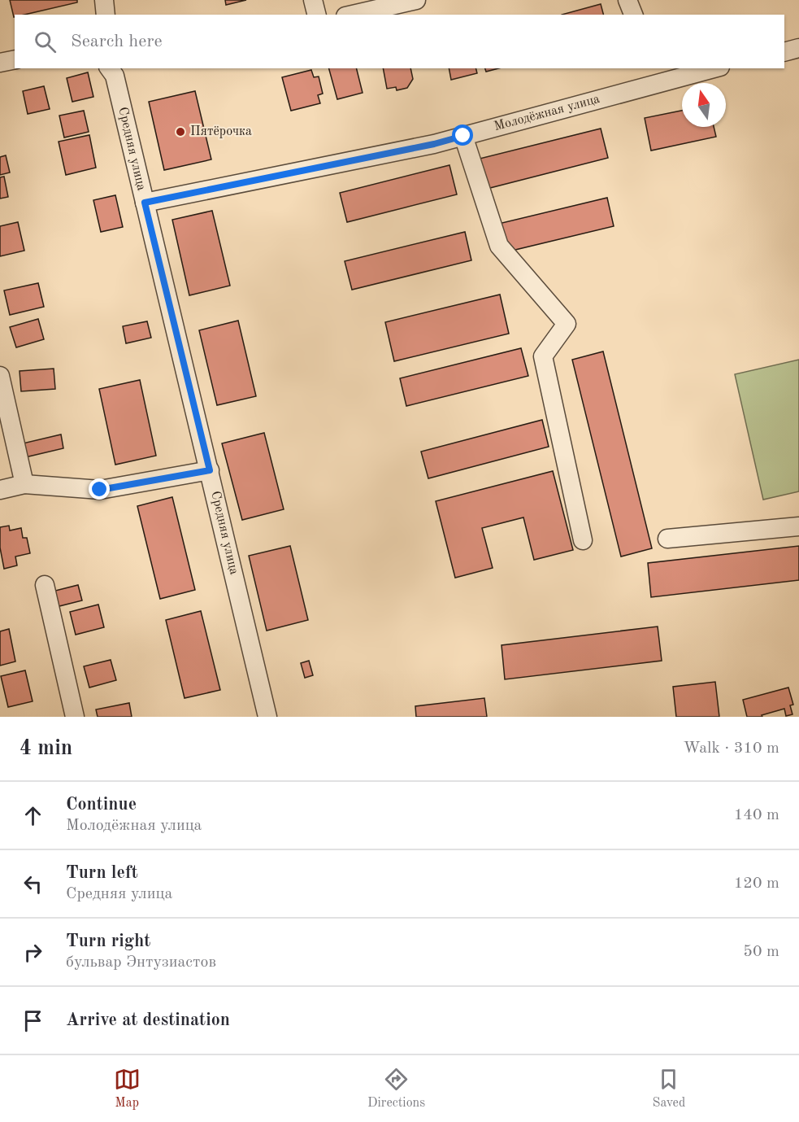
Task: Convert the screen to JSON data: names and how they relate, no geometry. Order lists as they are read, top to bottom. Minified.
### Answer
{"streets":{"street":["Молодёжная улица","Средняя улица"]},"crossings":[["Молодёжная улица","Средняя улица"]],"places":["Пятёрочка"],"north":"top","page":{"search":"Search here","heading":["4 min","Walk · 310 m"],"list":[["Continue","Молодёжная улица","140 m"],["Turn left","Средняя улица","120 m"],["Turn right","бульвар Энтузиастов","50 m"],"Arrive at destination"],"nav":["Map","Directions","Saved"]}}
